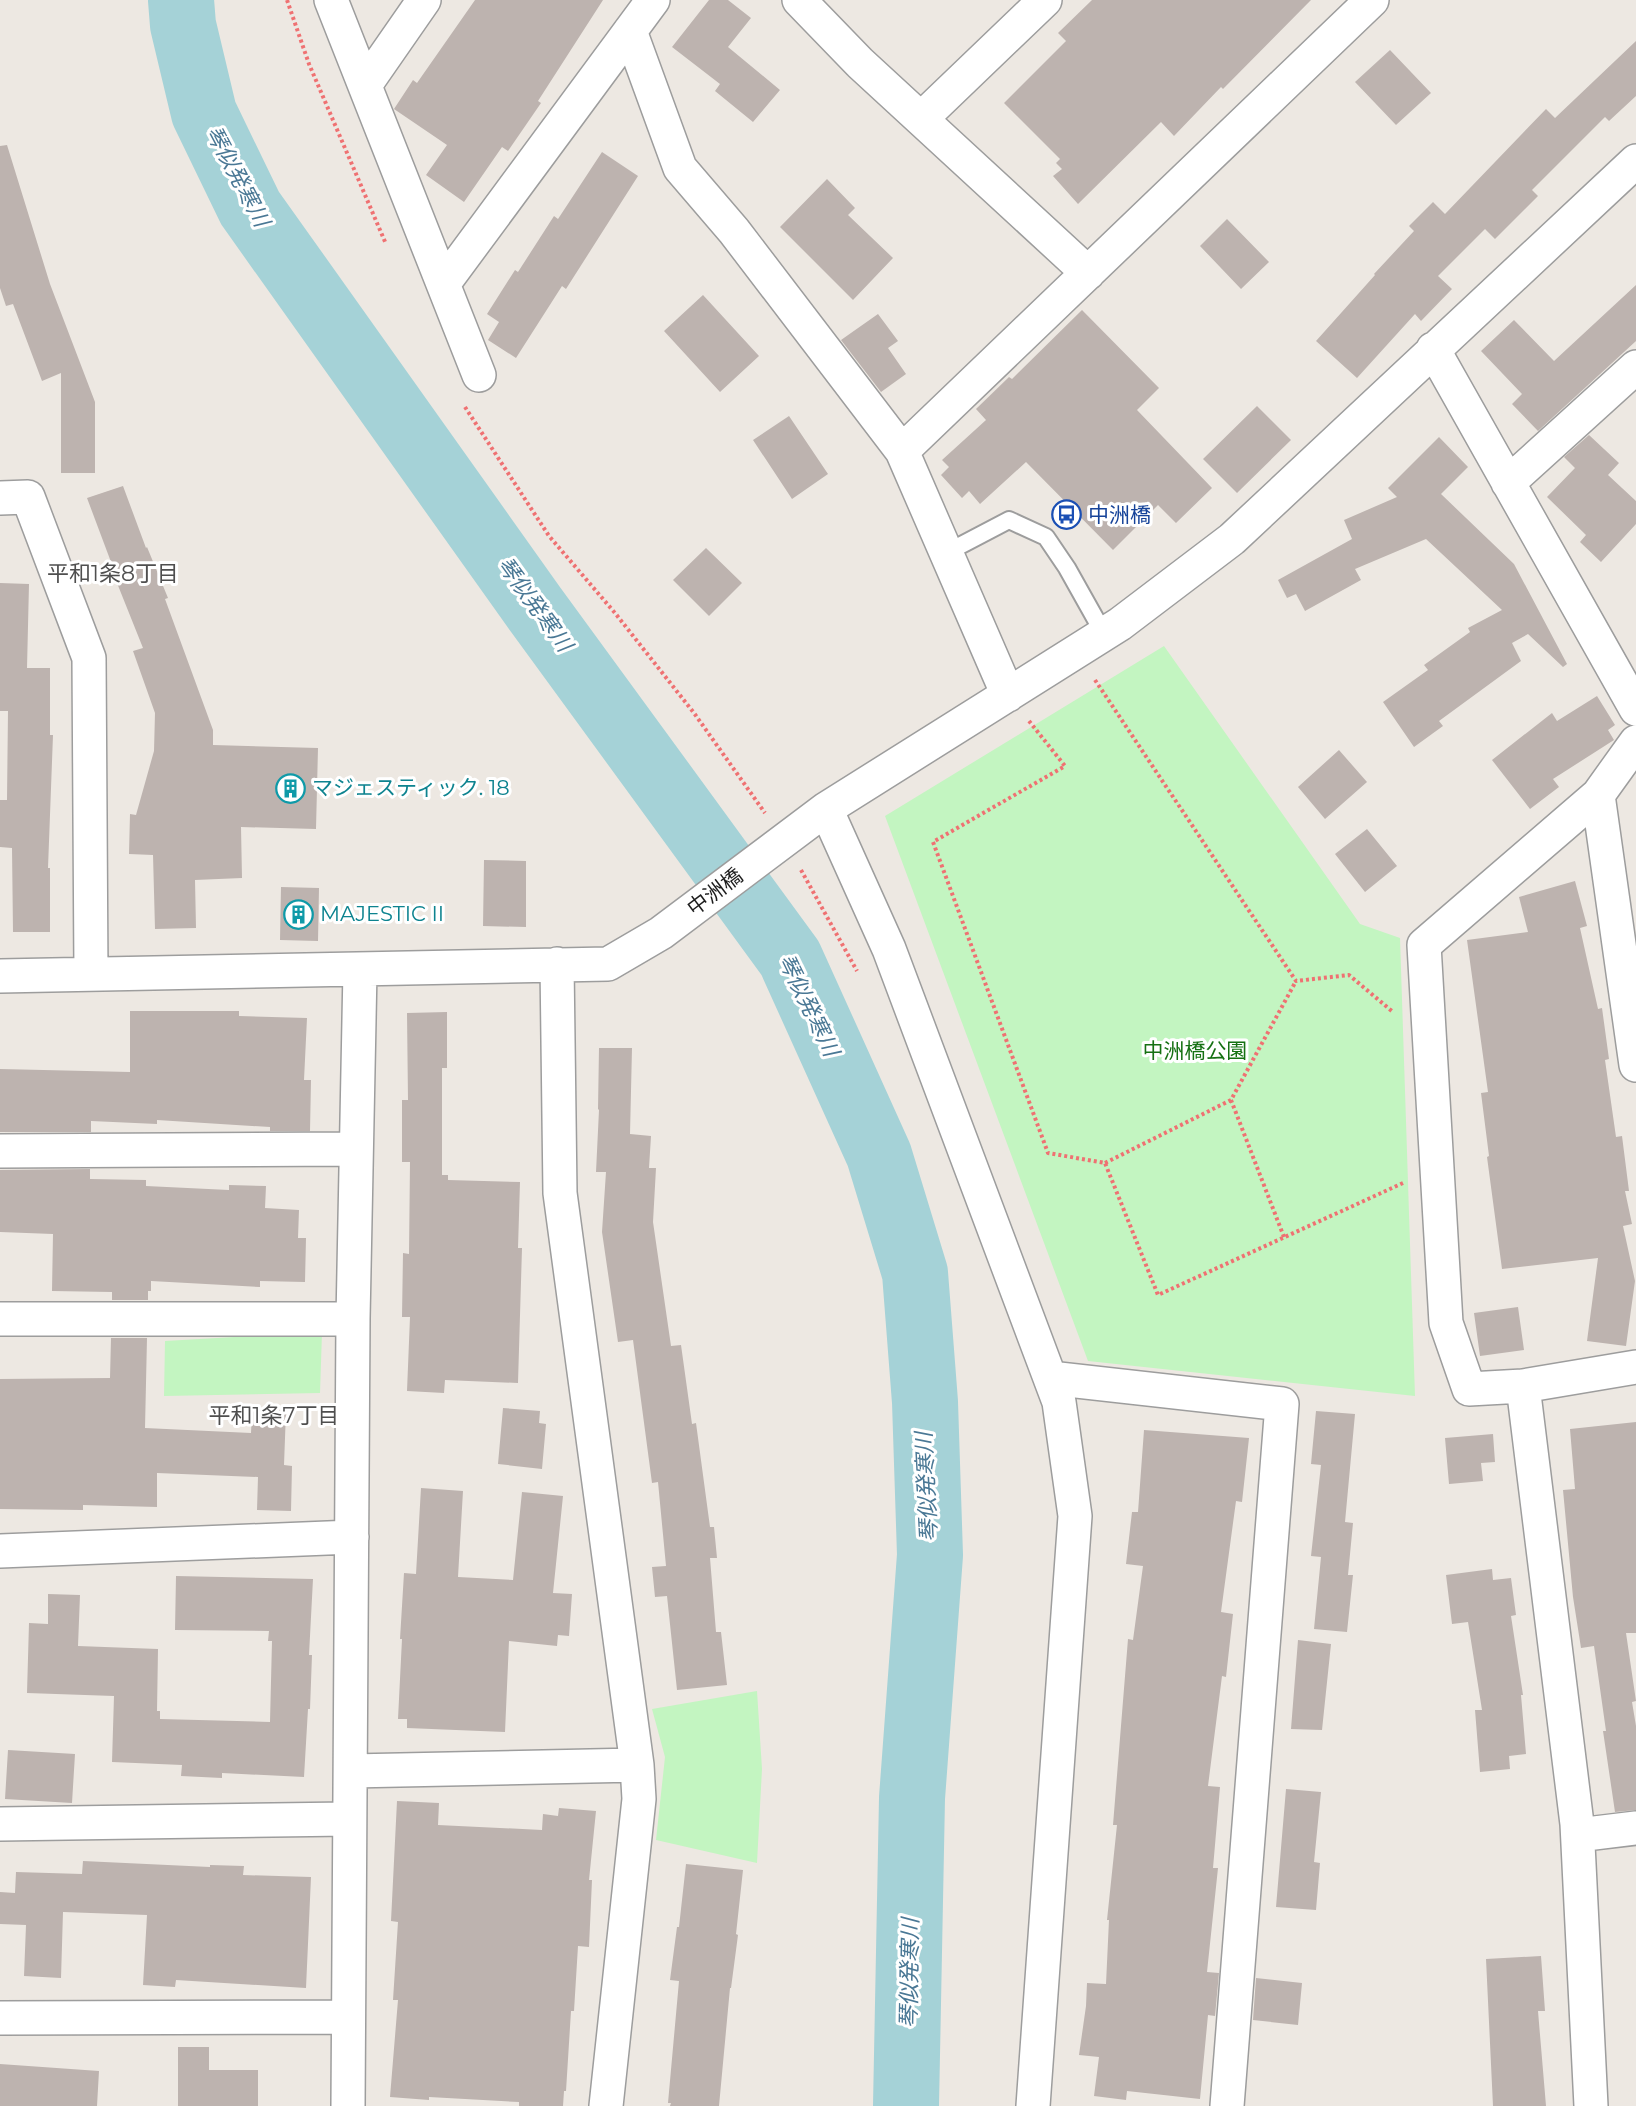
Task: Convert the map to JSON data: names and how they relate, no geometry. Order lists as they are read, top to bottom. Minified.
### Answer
{"streets":{"street":["中洲橋"]},"districts":["平和1条8丁目","平和1条7丁目"],"water":["琴似発寒川"],"parks":["中洲橋公園"],"places":{"bus stop":["中洲橋"],"building":["マジェスティック. 18","MAJESTIC II"]}}
